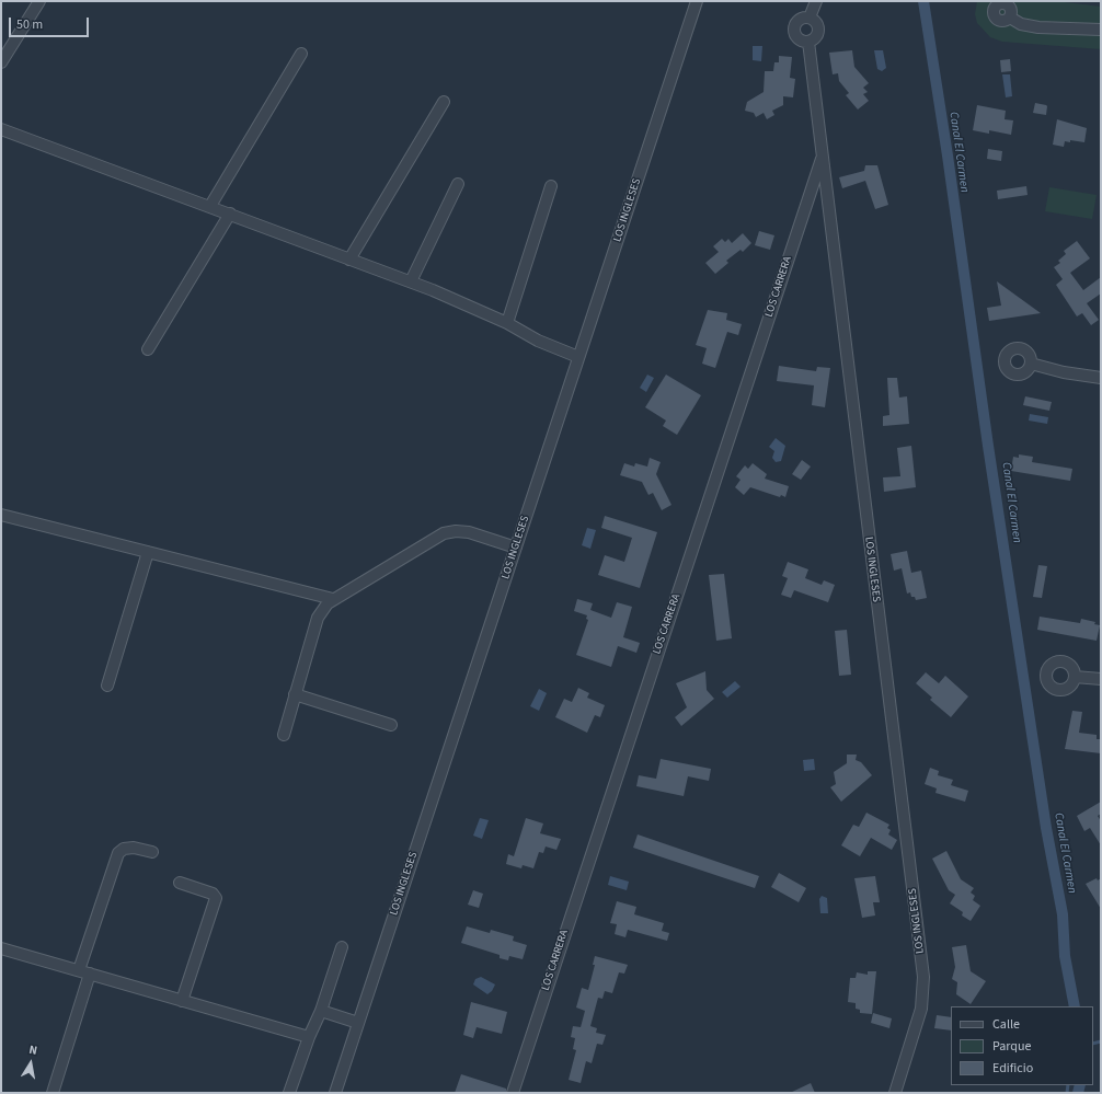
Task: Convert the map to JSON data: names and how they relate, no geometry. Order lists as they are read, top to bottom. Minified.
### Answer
{"streets":{"street":["LOS INGLESES","LOS CARRERA"]},"crossings":[["LOS INGLESES","LOS CARRERA"]],"water":["Canal El Carmen"],"legend":["Calle","Parque","Edificio"],"scale_bar":"50 m","north":"top"}
